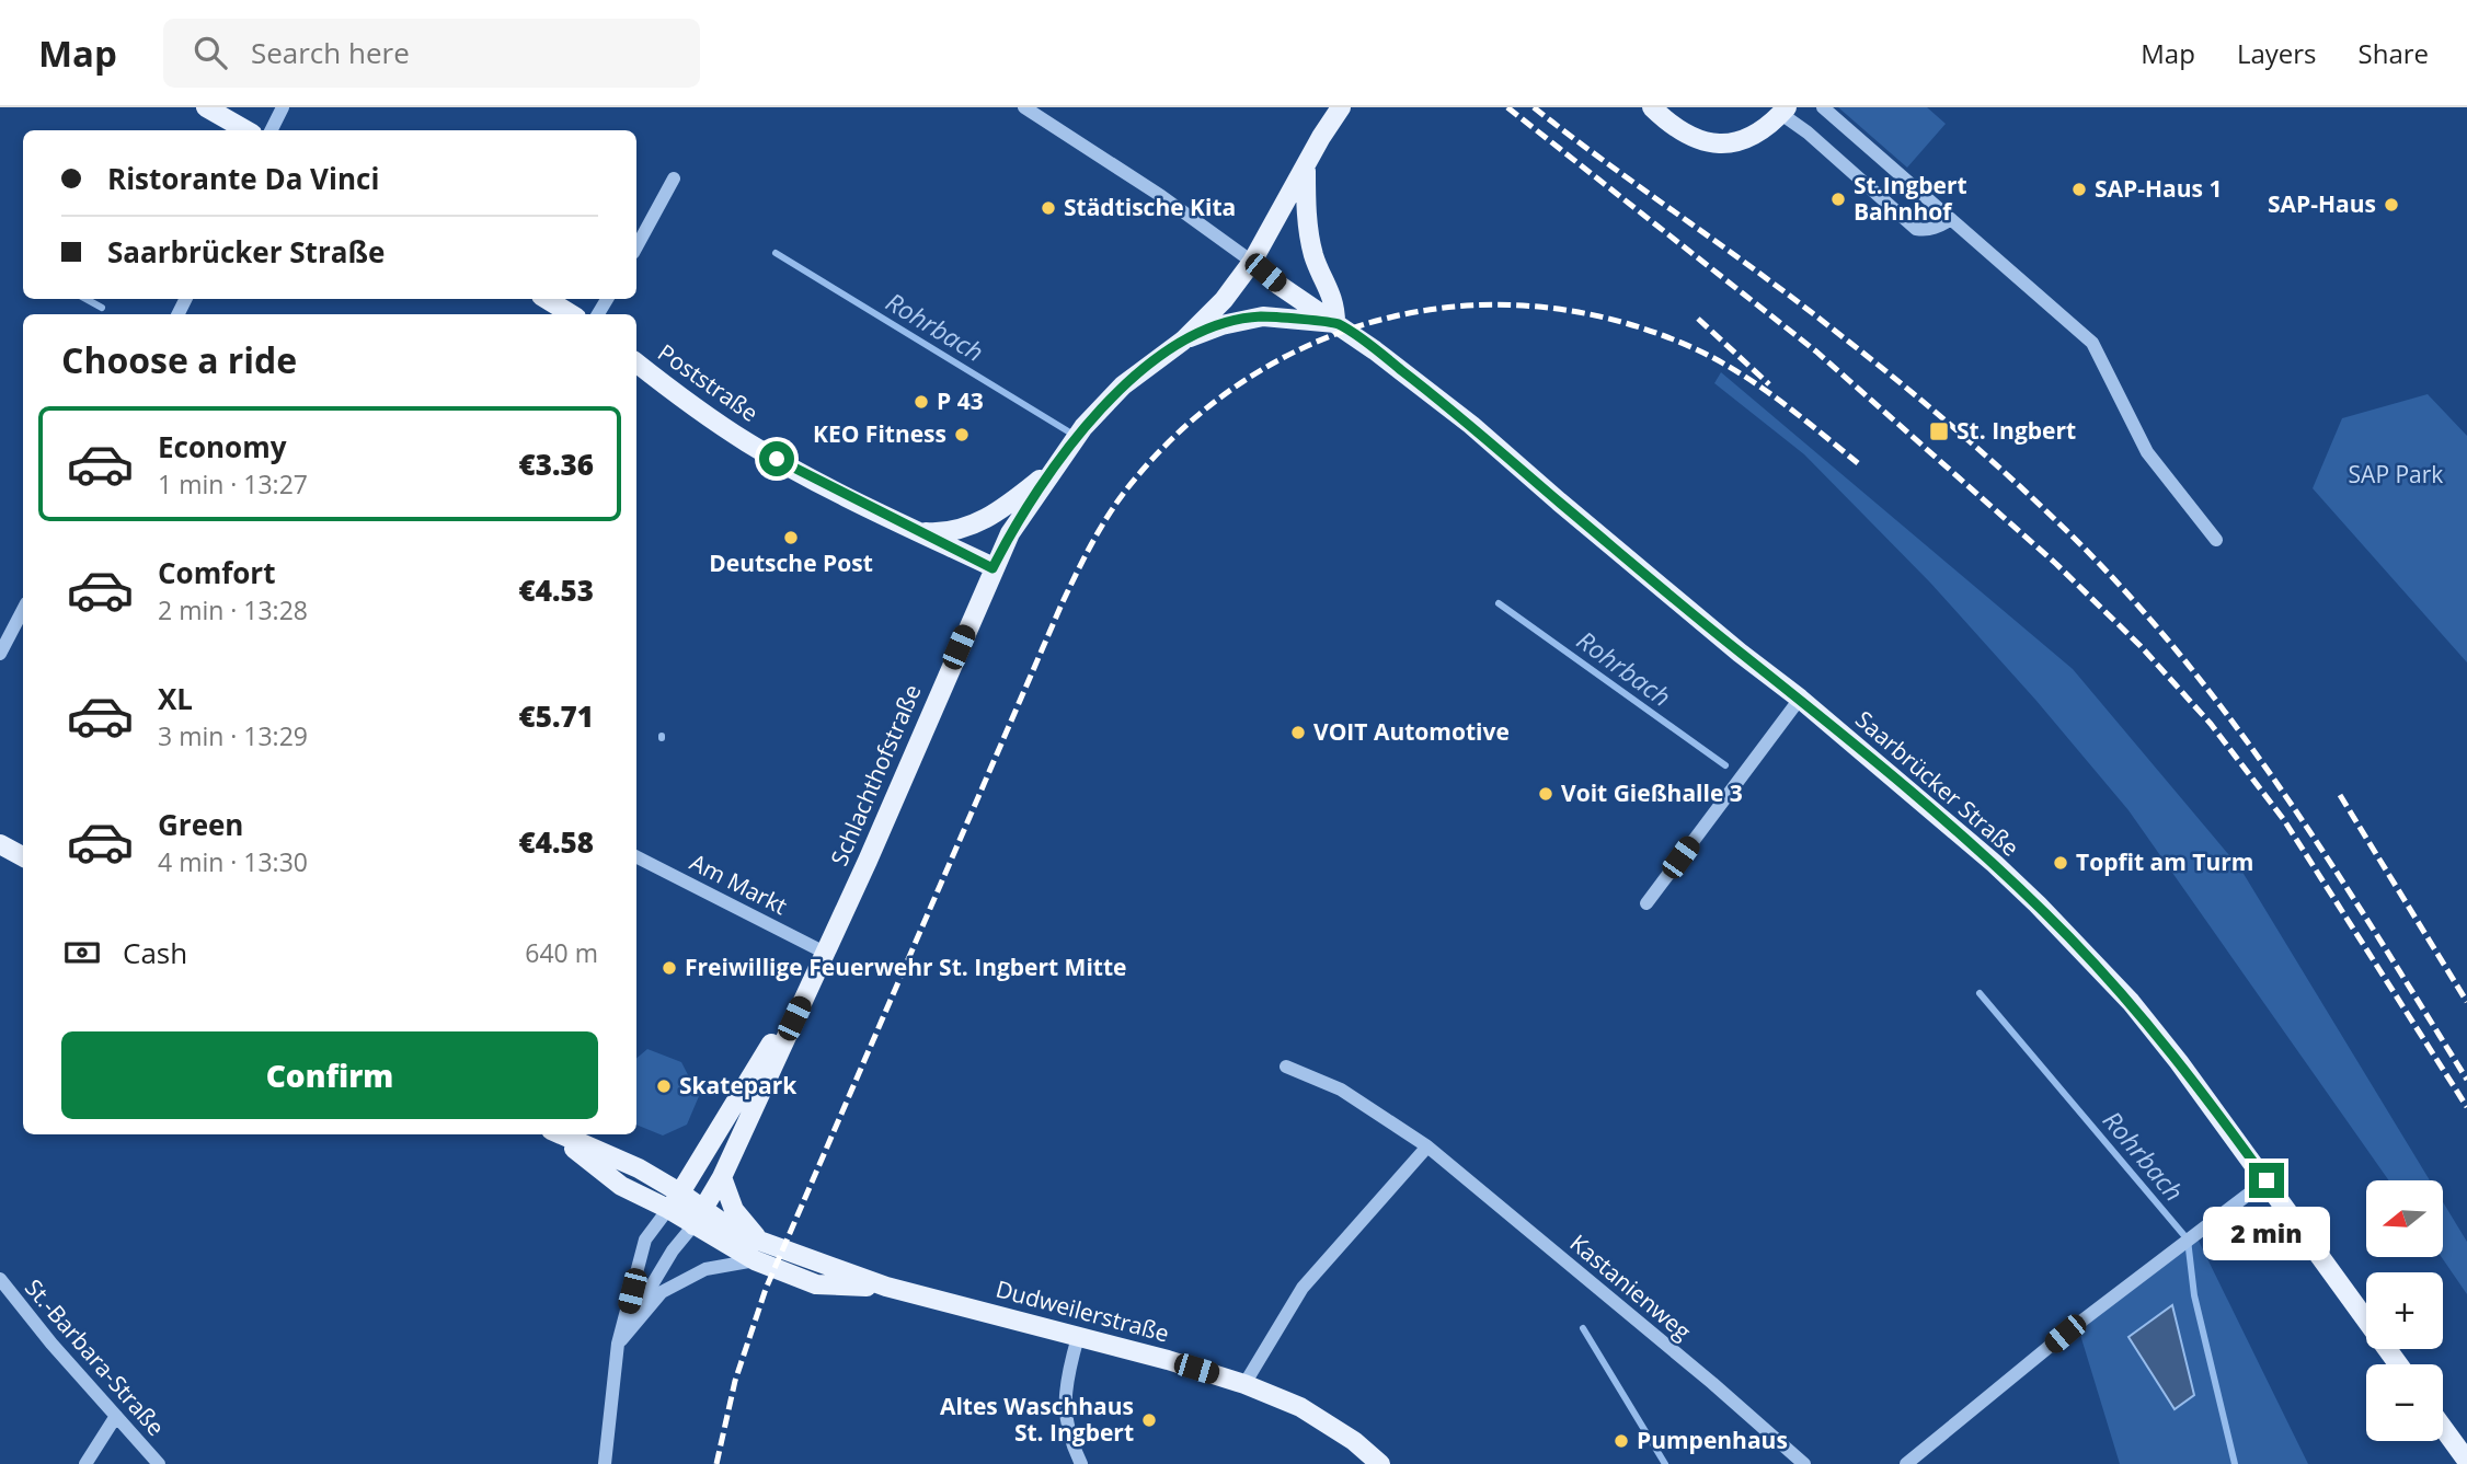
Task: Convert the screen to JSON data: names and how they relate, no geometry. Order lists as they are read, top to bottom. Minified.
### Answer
{"streets":{"main road":["Poststraße","Schlachthofstraße","Saarbrücker Straße","Dudweilerstraße"],"street":["Am Markt","Kastanienweg","St.-Barbara-Straße"]},"crossings":[["Poststraße","Schlachthofstraße"],["Schlachthofstraße","Saarbrücker Straße"],["Schlachthofstraße","Am Markt"],["Schlachthofstraße","Dudweilerstraße"]],"water":["Rohrbach"],"parks":["SAP Park"],"places":{"other":["SAP-Haus 1","St.Ingbert Bahnhof","SAP-Haus","Städtische Kita","P 43","KEO Fitness","Deutsche Post","VOIT Automotive","Voit Gießhalle 3","Topfit am Turm","Freiwillige Feuerwehr St. Ingbert Mitte","Skatepark","Altes Waschhaus St. Ingbert","Pumpenhaus"],"transit":["St. Ingbert"]},"north":"left","page":{"header":"Map","search":"Search here","nav":["Map","Layers","Share"],"banner":["Ristorante Da Vinci","Saarbrücker Straße"],"heading":"Choose a ride","list":[{"name":"Economy","note":"1 min · 13:27","value":"€3.36"},{"name":"Comfort","note":"2 min · 13:28","value":"€4.53"},{"name":"XL","note":"3 min · 13:29","value":"€5.71"},{"name":"Green","note":"4 min · 13:30","value":"€4.58"}],"pay":["Cash","640 m"],"buttons":"Confirm","map_buttons":["+","−"],"bubble":"2 min"}}
